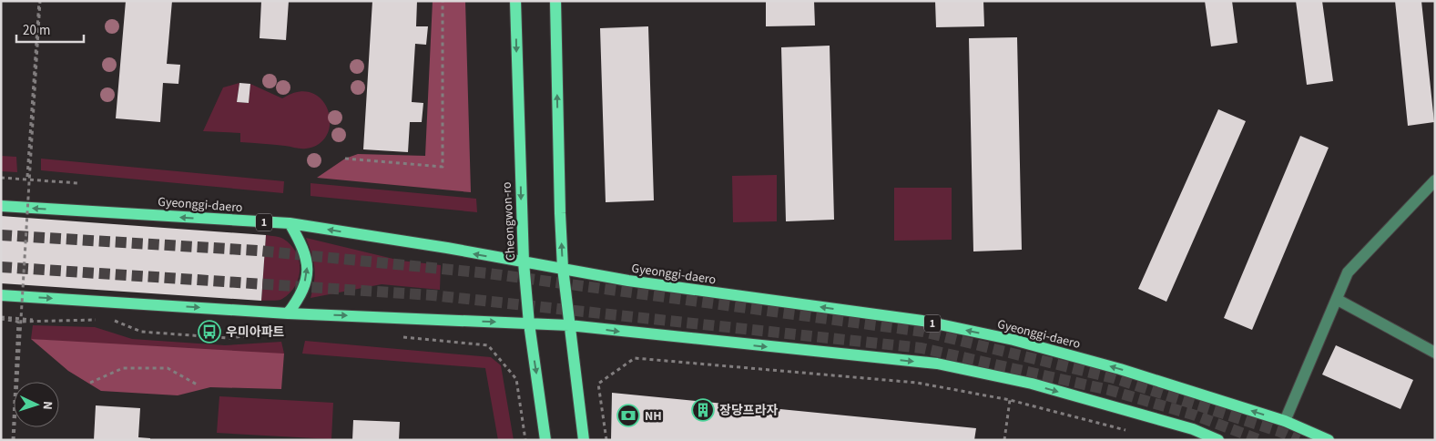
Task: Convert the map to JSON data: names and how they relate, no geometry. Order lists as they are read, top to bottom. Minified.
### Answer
{"streets":{"main road":["Gyeonggi-daero","Cheongwon-ro","1"]},"crossings":[["Gyeonggi-daero","Cheongwon-ro"]],"places":{"bus stop":["우미아파트"],"building":["장당프라자"],"bank":["NH"]},"scale_bar":"20 m","north":"right"}
